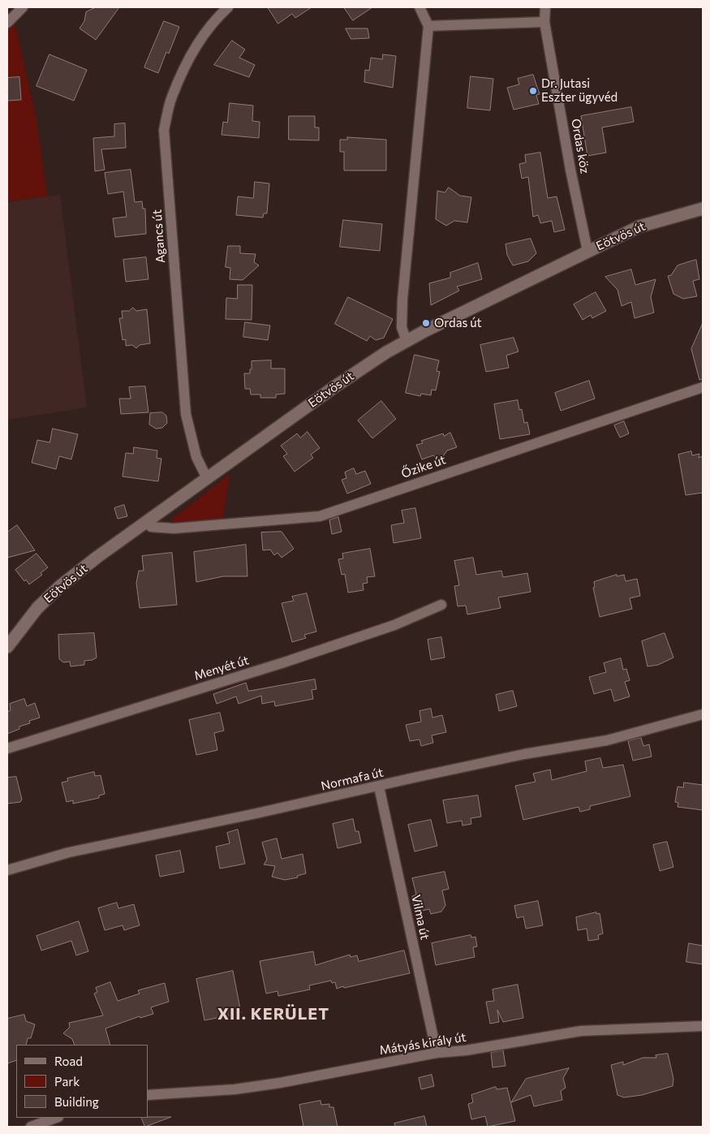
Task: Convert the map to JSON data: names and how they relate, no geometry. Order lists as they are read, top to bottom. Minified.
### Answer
{"streets":{"street":["Ordas köz","Agancs út","Eötvös út","Őzike út","Menyét út","Normafa út","Vilma út","Mátyás király út"]},"crossings":[["Ordas köz","Eötvös út"],["Agancs út","Eötvös út"],["Eötvös út","Őzike út"],["Normafa út","Vilma út"],["Vilma út","Mátyás király út"]],"districts":["XII. KERÜLET"],"places":["Dr. Jutasi Eszter ügyvéd","Ordas út"],"legend":["Road","Park","Building"]}
